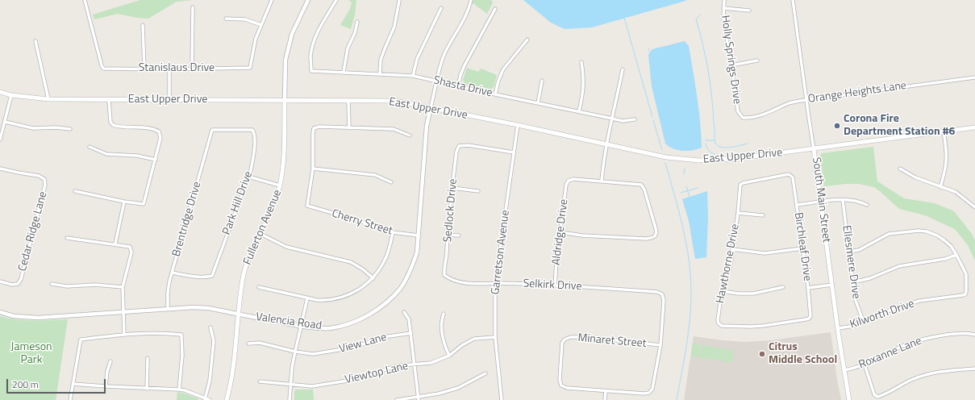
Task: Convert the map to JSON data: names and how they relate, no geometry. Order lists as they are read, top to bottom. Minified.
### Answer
{"streets":{"main road":["East Upper Drive","South Main Street","Fullerton Avenue"],"street":["Holly Springs Drive","Stanislaus Drive","Shasta Drive","Orange Heights Lane","Park Hill Drive","Sedlock Drive","Brentridge Drive","Cherry Street","Cedar Ridge Lane","Aldridge Drive","Birchleaf Drive","Garretson Avenue","Ellesmere Drive","Hawthorne Drive","Selkirk Drive","Kilworth Drive","Valencia Road","Minaret Street","View Lane","Roxanne Lane","Viewtop Lane"]},"crossings":[["Holly Springs Drive","Orange Heights Lane"],["Shasta Drive","Valencia Road"],["Orange Heights Lane","South Main Street"],["East Upper Drive","South Main Street"],["East Upper Drive","Fullerton Avenue"],["East Upper Drive","Garretson Avenue"],["East Upper Drive","Valencia Road"],["South Main Street","Kilworth Drive"],["South Main Street","Roxanne Lane"],["Park Hill Drive","Brentridge Drive"],["Sedlock Drive","Garretson Avenue"],["Sedlock Drive","Selkirk Drive"],["Brentridge Drive","Valencia Road"],["Cherry Street","Valencia Road"],["Fullerton Avenue","Valencia Road"],["Aldridge Drive","Selkirk Drive"],["Birchleaf Drive","Hawthorne Drive"],["Garretson Avenue","Selkirk Drive"],["Garretson Avenue","Viewtop Lane"],["Ellesmere Drive","Kilworth Drive"],["Selkirk Drive","Minaret Street"]],"parks":["Jameson Park"],"places":["Corona Fire Department Station #6","Citrus Middle School"],"scale_bar":"200 m"}
